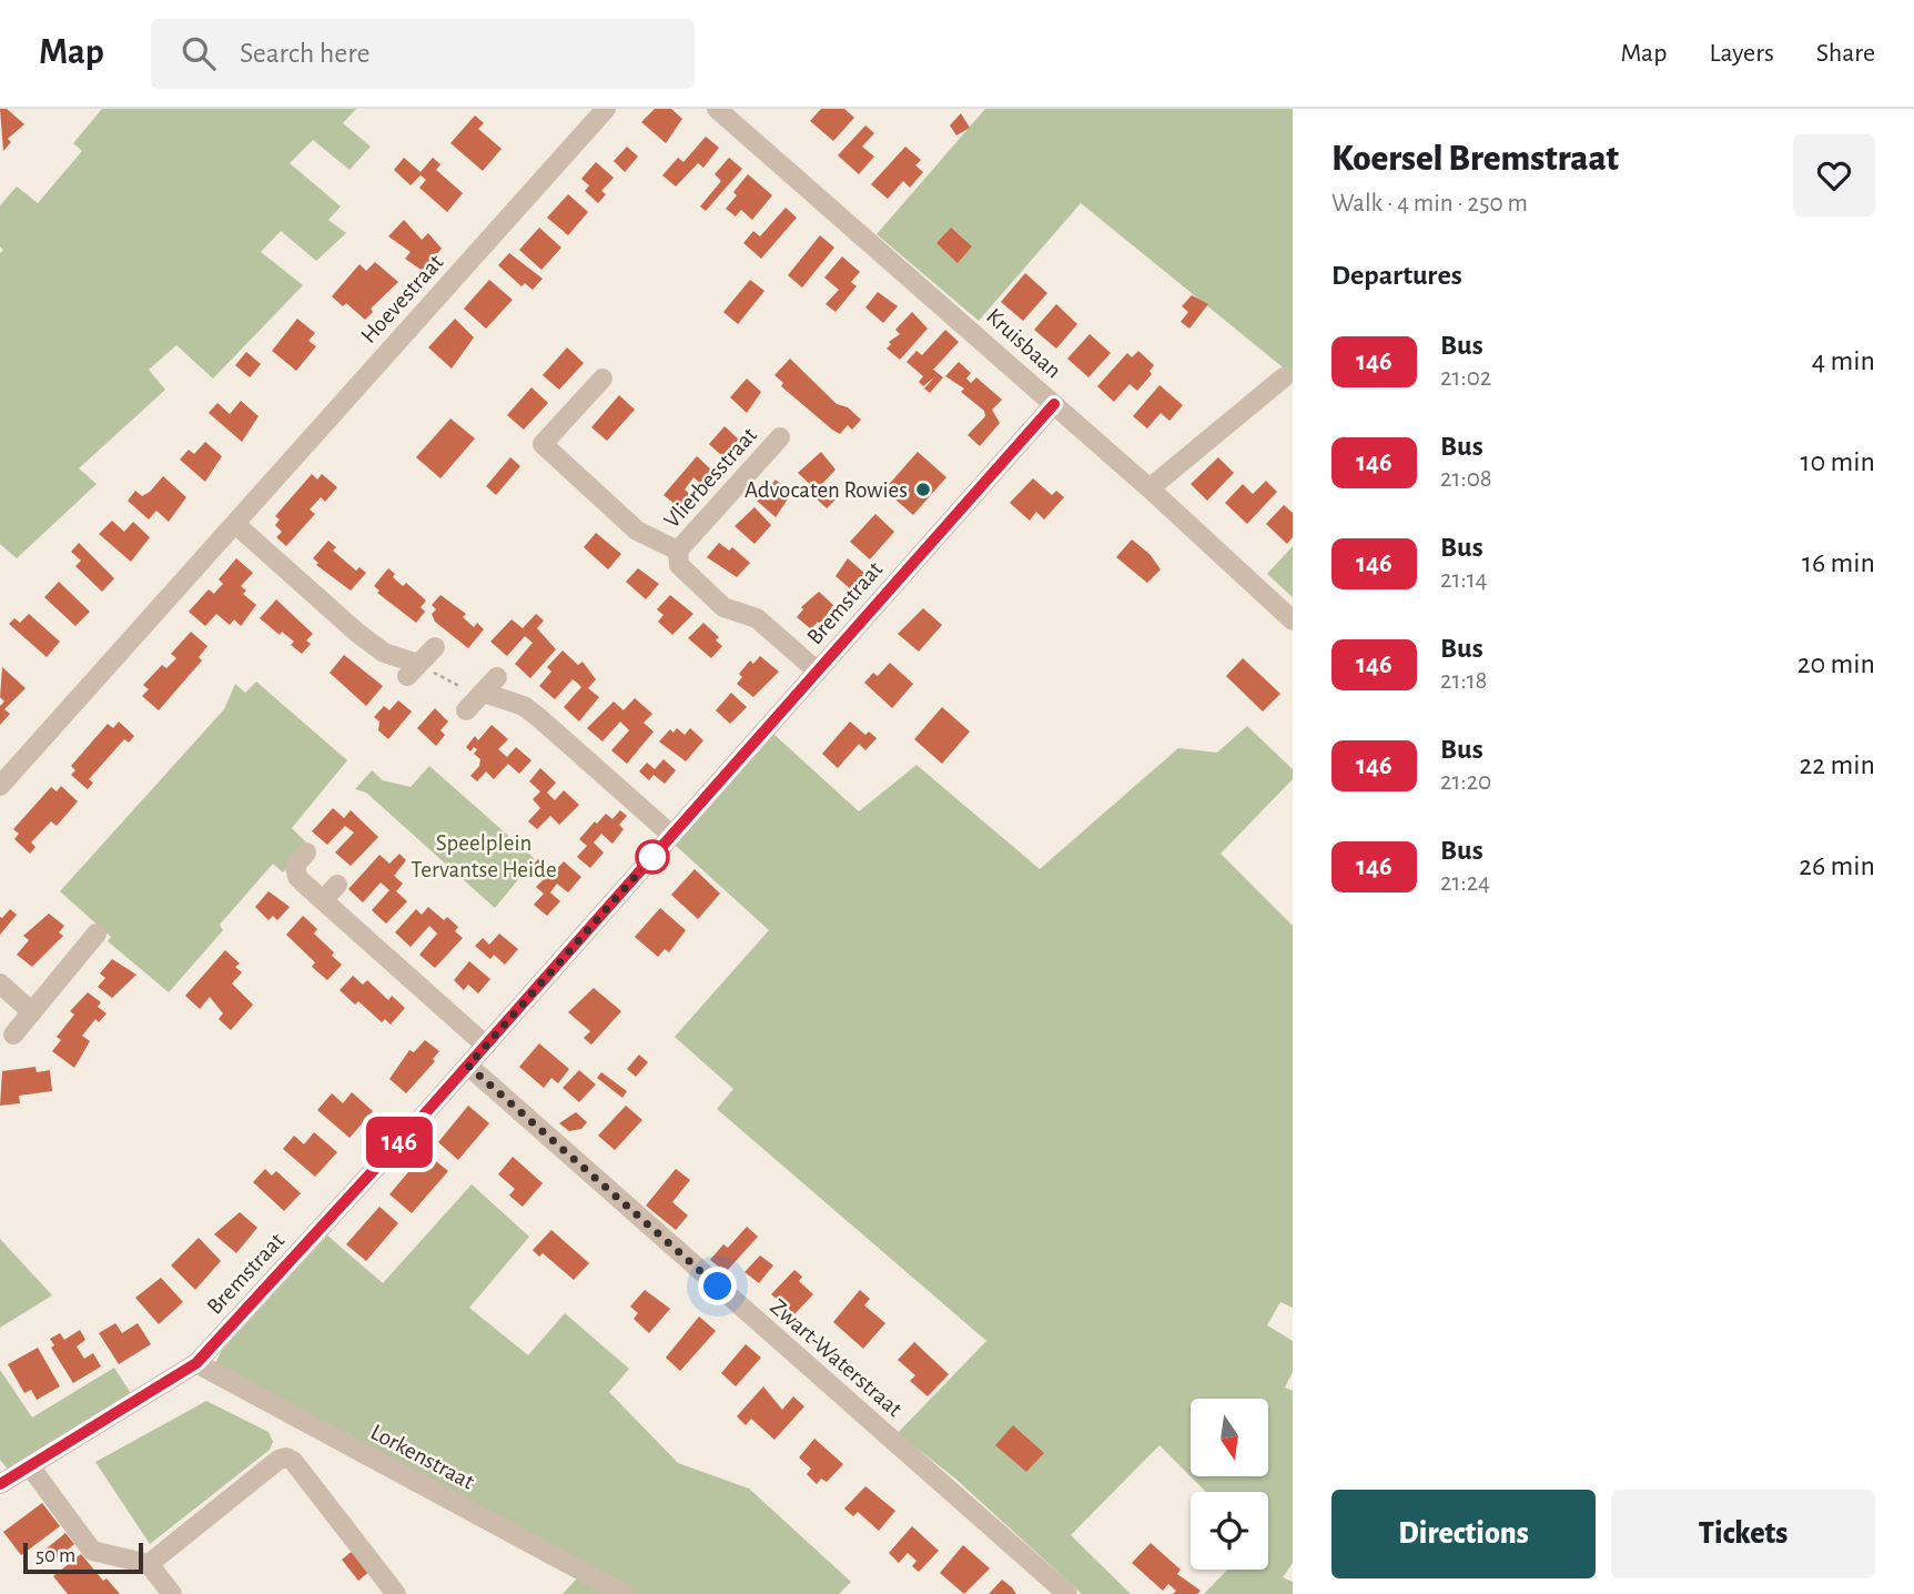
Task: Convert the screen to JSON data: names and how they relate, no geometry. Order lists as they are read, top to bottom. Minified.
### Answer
{"streets":{"street":["Hoevestraat","Kruisbaan","Vlierbesstraat","Bremstraat","Zwart-Waterstraat","Lorkenstraat"]},"crossings":[["Kruisbaan","Bremstraat"],["Vlierbesstraat","Bremstraat"],["Bremstraat","Zwart-Waterstraat"],["Bremstraat","Lorkenstraat"]],"parks":["Speelplein Tervantse Heide"],"places":["Advocaten Rowies"],"lines":["bus line 146"],"scale_bar":"50 m","north":"bottom","page":{"header":"Map","search":"Search here","nav":["Map","Layers","Share"],"on_map":"146","heading":[["Koersel Bremstraat","Walk · 4 min · 250 m"],"Departures"],"list":[{"mark":"146","name":"Bus","note":"21:02","value":"4 min"},{"mark":"146","name":"Bus","note":"21:08","value":"10 min"},{"mark":"146","name":"Bus","note":"21:14","value":"16 min"},{"mark":"146","name":"Bus","note":"21:18","value":"20 min"},{"mark":"146","name":"Bus","note":"21:20","value":"22 min"},{"mark":"146","name":"Bus","note":"21:24","value":"26 min"}],"buttons":["Directions","Tickets"],"scale":"50 m"}}
